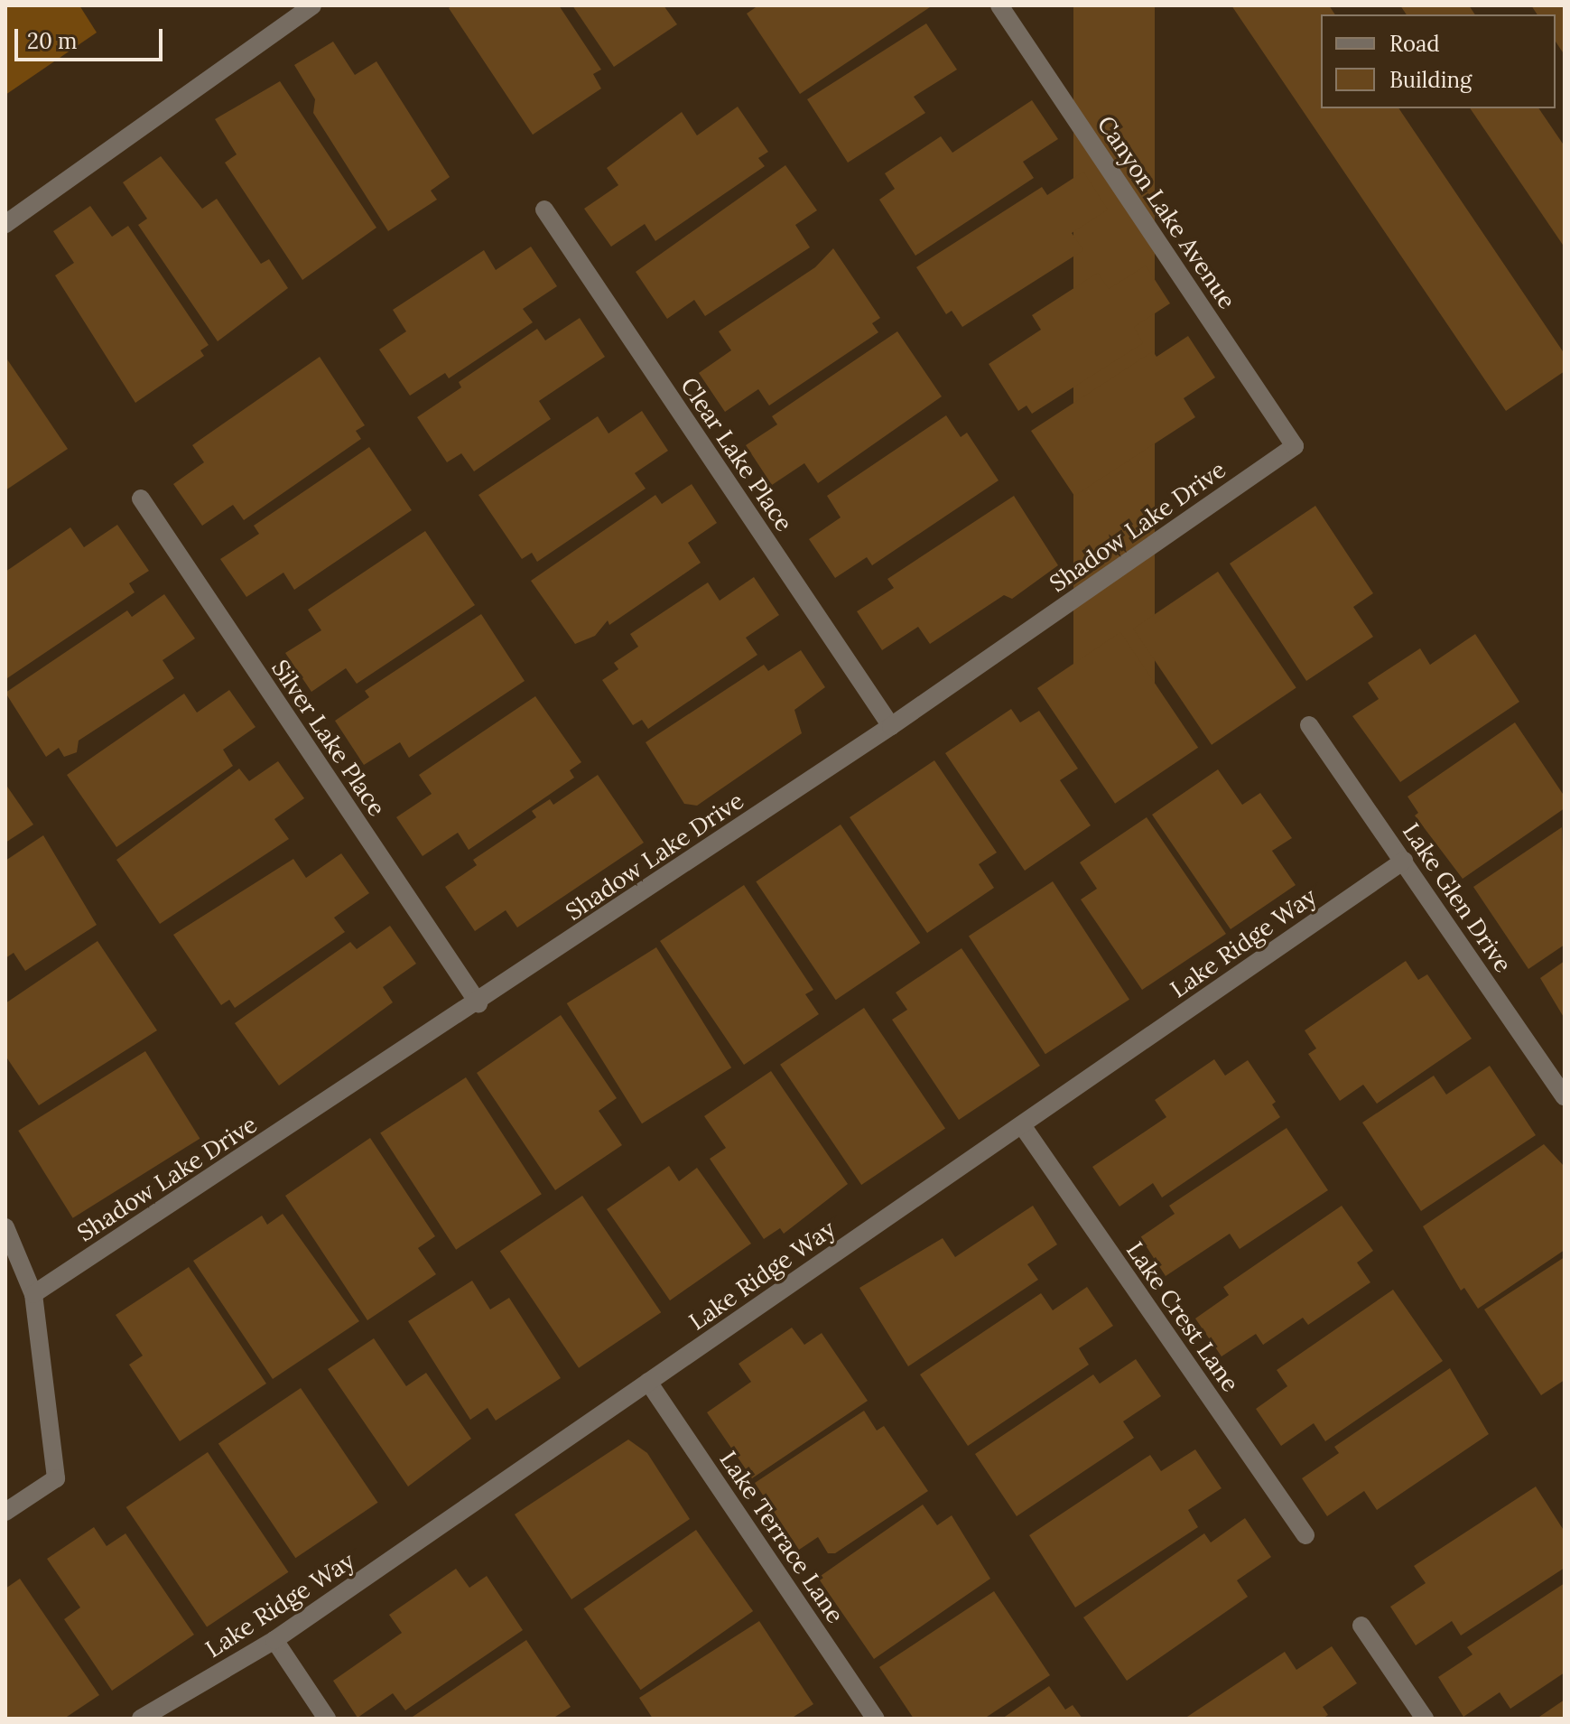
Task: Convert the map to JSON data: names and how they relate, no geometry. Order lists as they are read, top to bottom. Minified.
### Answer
{"streets":{"street":["Canyon Lake Avenue","Clear Lake Place","Shadow Lake Drive","Silver Lake Place","Lake Glen Drive","Lake Ridge Way","Lake Crest Lane","Lake Terrace Lane"]},"crossings":[["Canyon Lake Avenue","Shadow Lake Drive"],["Clear Lake Place","Shadow Lake Drive"],["Shadow Lake Drive","Silver Lake Place"],["Lake Glen Drive","Lake Ridge Way"],["Lake Ridge Way","Lake Crest Lane"],["Lake Ridge Way","Lake Terrace Lane"]],"legend":["Road","Building"],"scale_bar":"20 m"}
